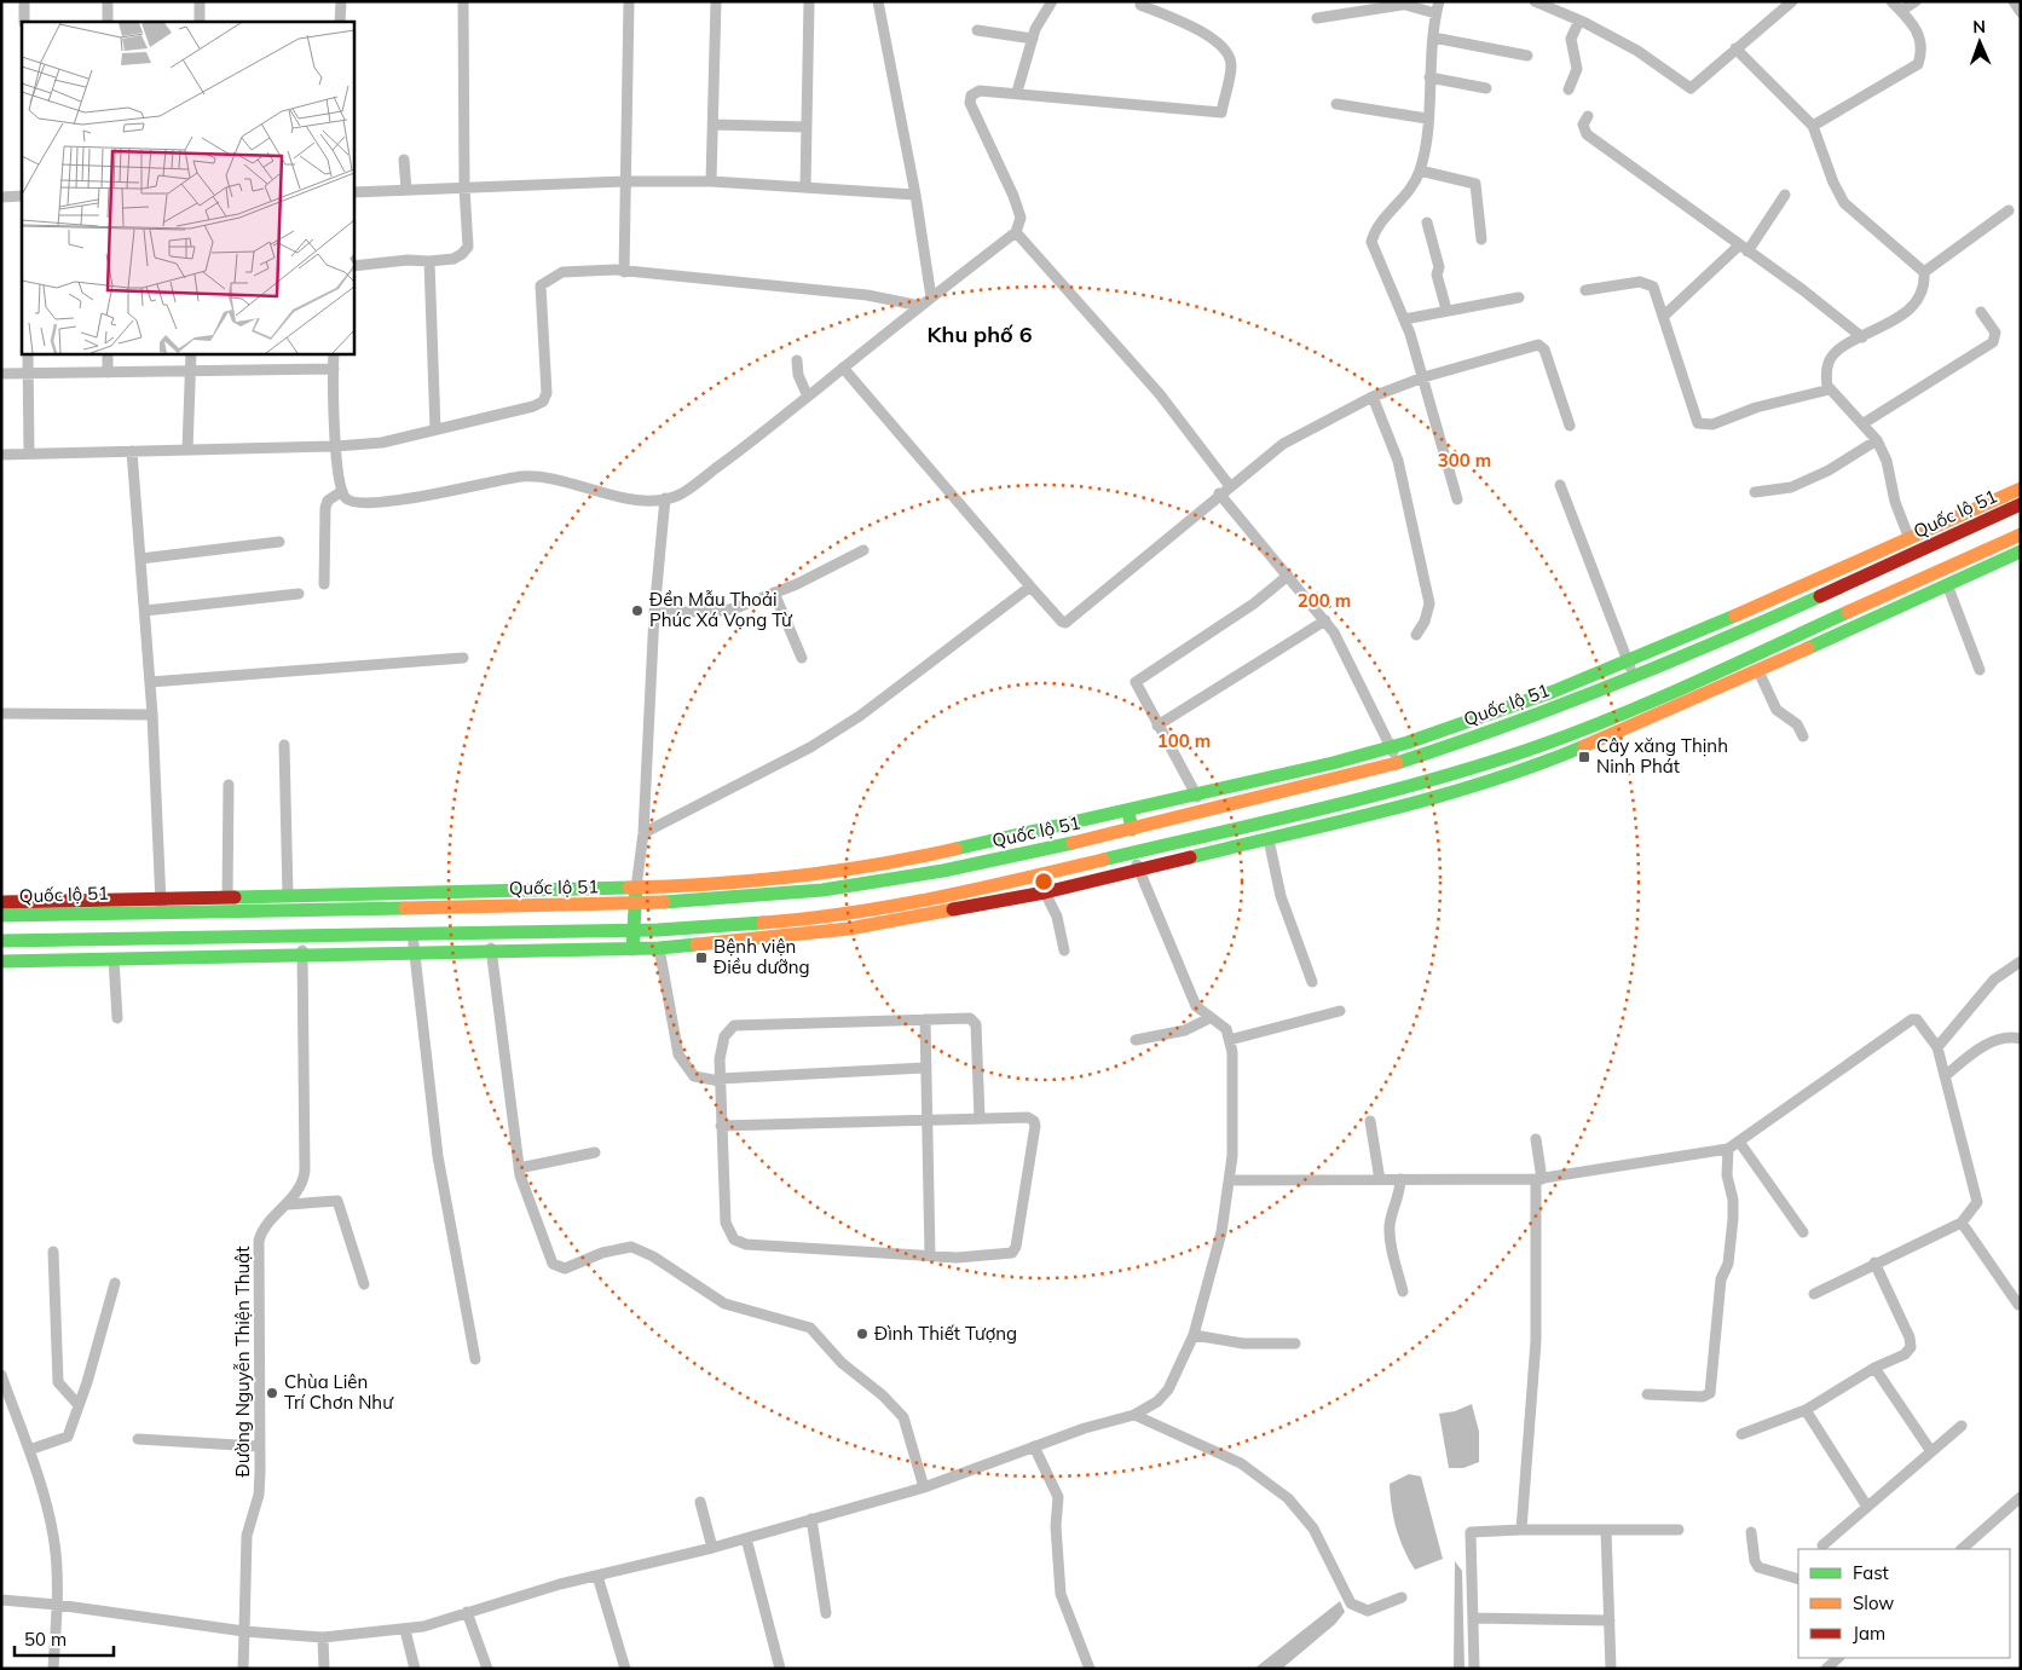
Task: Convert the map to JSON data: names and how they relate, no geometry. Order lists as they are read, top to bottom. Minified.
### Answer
{"streets":{"main road":["Quốc lộ 51"],"street":["Đường Nguyễn Thiện Thuật"]},"districts":["Khu phố 6"],"places":{"other":["Đền Mẫu Thoải Phúc Xá Vọng Từ","Đình Thiết Tượng","Chùa Liên Trí Chơn Như"],"transit":["Cây xăng Thịnh Ninh Phát","Bệnh viện Điều dưỡng"]},"legend":["Fast","Slow","Jam"],"scale_bar":"50 m","north":"top","rings":["300 m","200 m","100 m"]}
